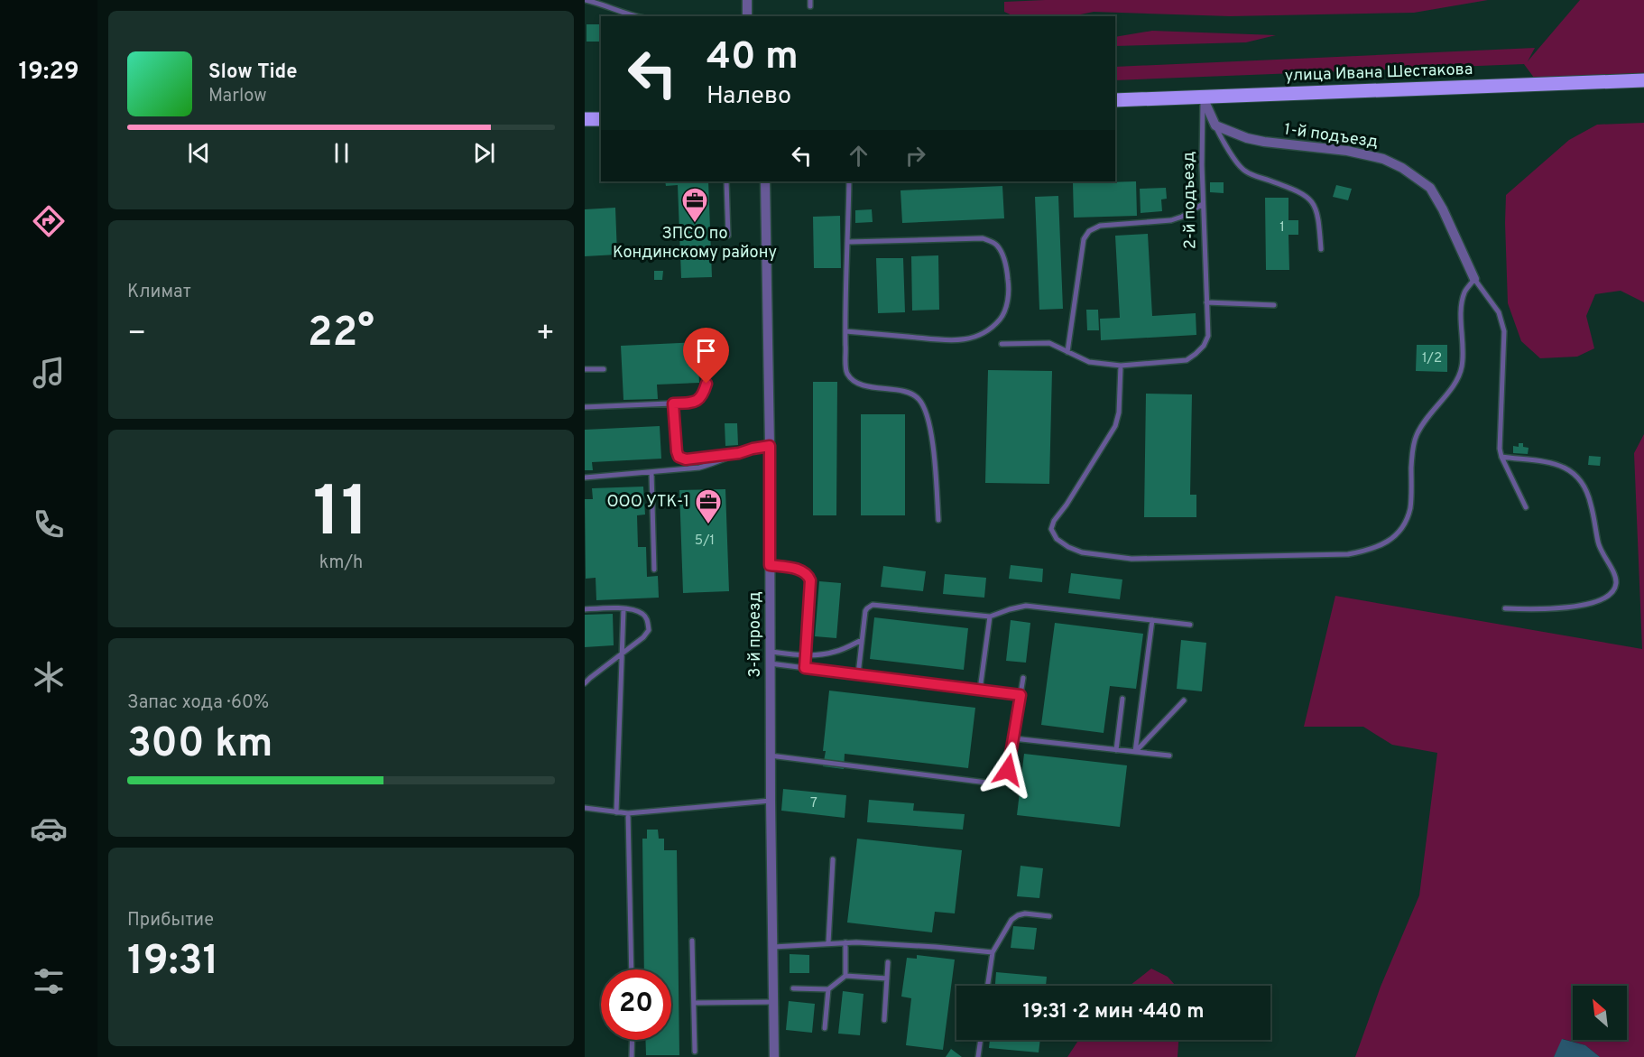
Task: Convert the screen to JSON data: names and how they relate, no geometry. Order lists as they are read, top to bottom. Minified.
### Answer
{"streets":{"main road":["улица Ивана Шестакова"],"street":["1-й подъезд","3-й проезд"],"lane":["2-й подъезд"]},"crossings":[["улица Ивана Шестакова","2-й подъезд"]],"places":{"office":["ЗПСО по Кондинскому району","ООО УТК-1"]},"house_numbers":["1","1/2","5/1","7"],"north":"top left","page":{"tabs":"19:29","turn":["40 m","Налево"],"song":["Slow Tide","Marlow"],"tile":["Климат",["11","km/h"],["Запас хода · 60%","300 km"],["Прибытие","19:31"]],"heat":["−","22°","+"],"limit":"20","trip":"19:31 · 2 мин · 440 m"}}
